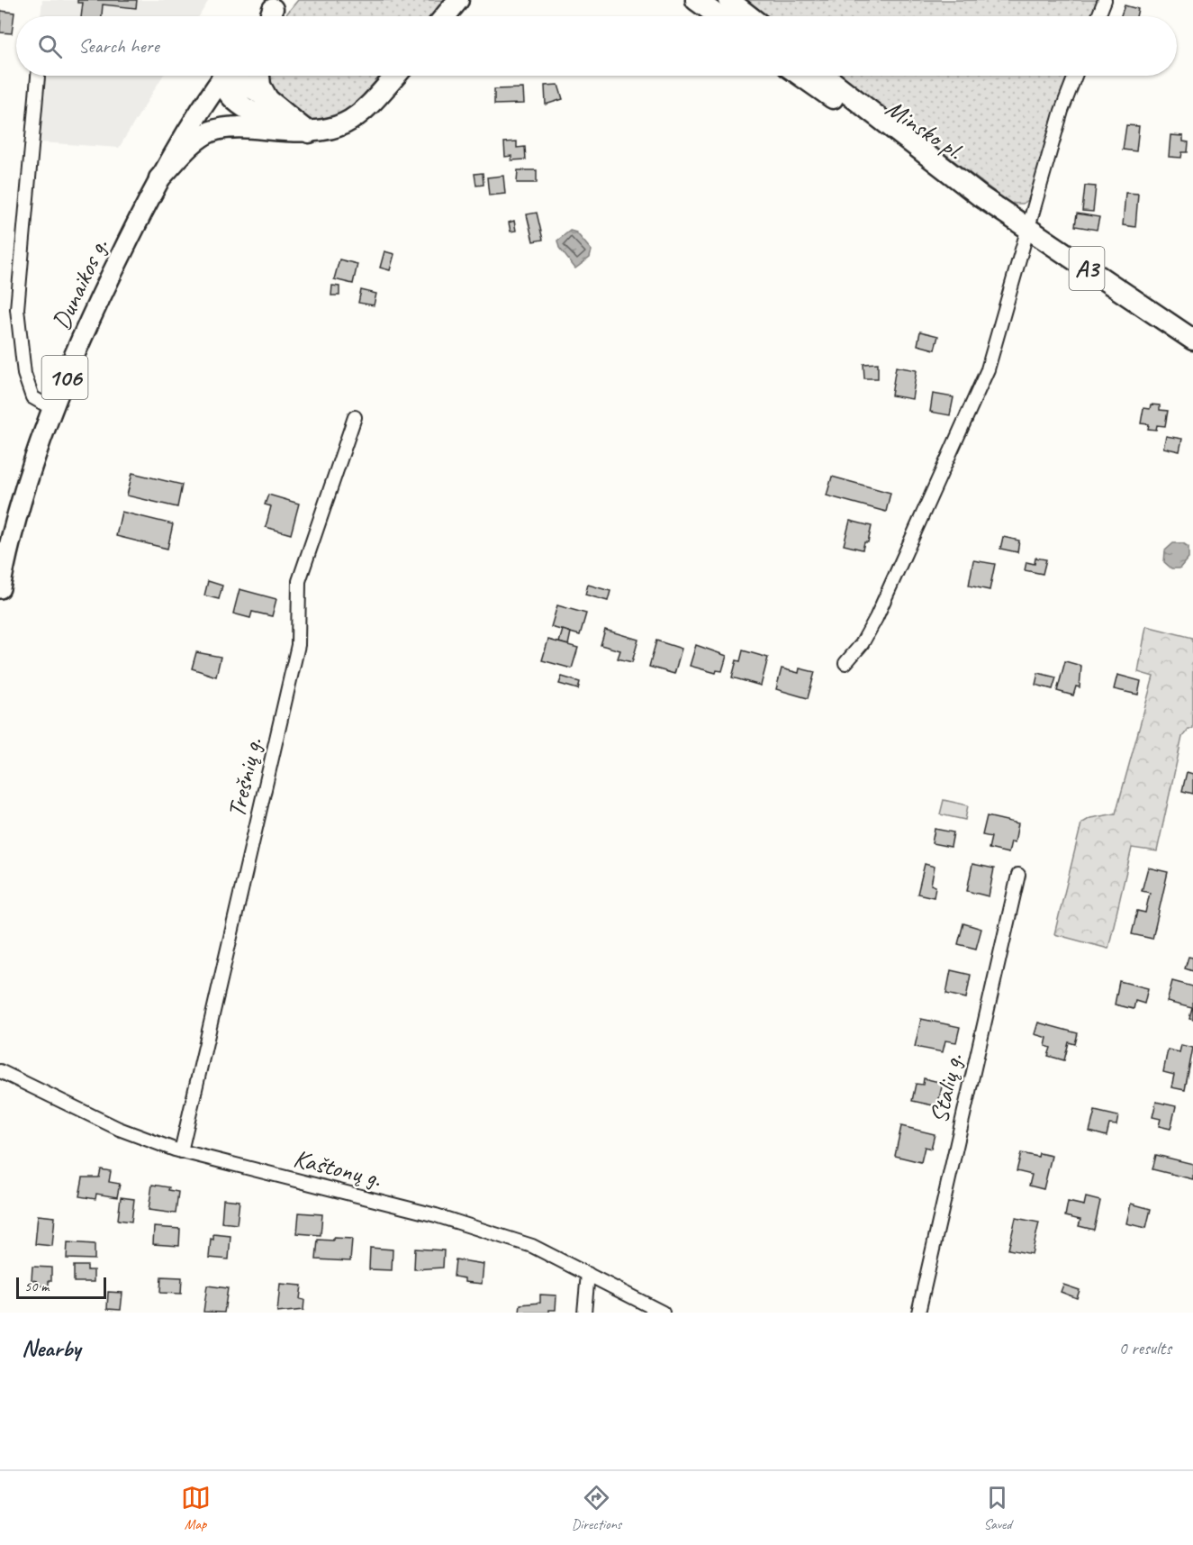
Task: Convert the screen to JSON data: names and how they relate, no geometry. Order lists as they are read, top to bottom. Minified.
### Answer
{"streets":{"highway":["Minsko pl.","A3"],"main road":["Dunaikos g.","106"],"street":["Trešnių g.","Stalių g.","Kaštonų g."]},"crossings":[["Trešnių g.","Kaštonų g."]],"scale_bar":"50 m","page":{"search":"Search here","scale":"50 m","heading":["Nearby","0 results"],"nav":["Map","Directions","Saved"]}}
